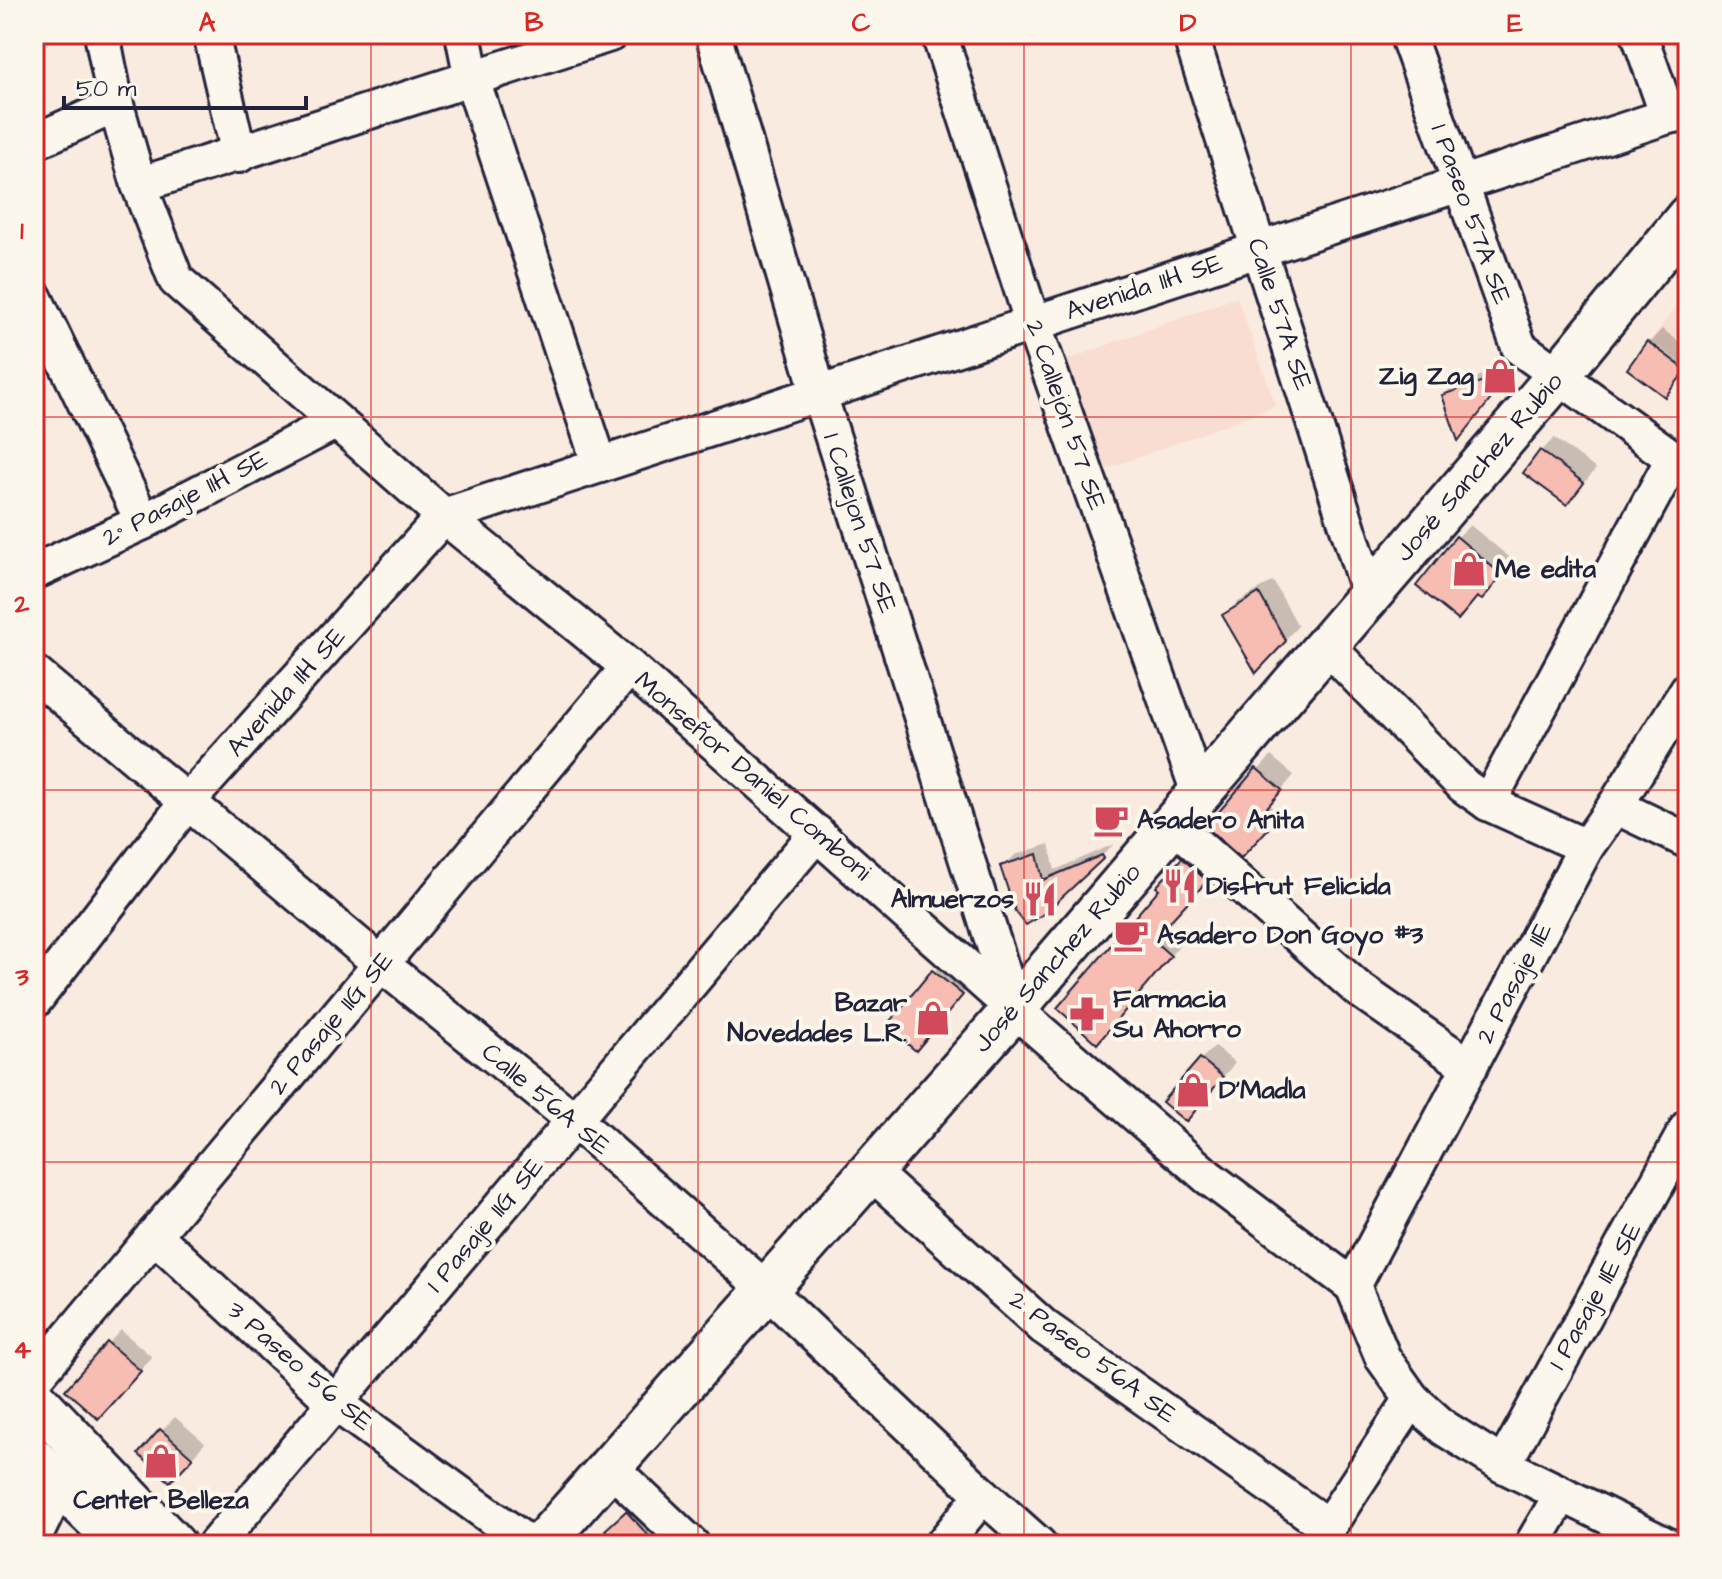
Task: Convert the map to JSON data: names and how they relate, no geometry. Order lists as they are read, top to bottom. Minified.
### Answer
{"streets":{"main road":["José Sanchez Rubio"],"street":["1 Paseo 57A SE","Avenida 11H SE","Calle 57A SE","2 Callejón 57 SE","2° Pasaje 11H SE","1 Callejon 57 SE","Monseñor Daniel Comboni","2 Pasaje 11E","2 Pasaje 11G SE","Calle 56A SE","1 Pasaje 11G SE","1 Pasaje 11E SE","2 Paseo 56A SE","3 Paseo 56 SE"]},"crossings":[["1 Paseo 57A SE","Avenida 11H SE"],["1 Paseo 57A SE","José Sanchez Rubio"],["Avenida 11H SE","Calle 57A SE"],["Avenida 11H SE","2 Callejón 57 SE"],["Avenida 11H SE","1 Callejon 57 SE"],["Avenida 11H SE","Monseñor Daniel Comboni"],["Avenida 11H SE","Calle 56A SE"],["Calle 57A SE","José Sanchez Rubio"],["2 Callejón 57 SE","José Sanchez Rubio"],["José Sanchez Rubio","1 Callejon 57 SE"],["José Sanchez Rubio","Monseñor Daniel Comboni"],["José Sanchez Rubio","Calle 56A SE"],["José Sanchez Rubio","2 Paseo 56A SE"],["2° Pasaje 11H SE","Monseñor Daniel Comboni"],["1 Callejon 57 SE","Monseñor Daniel Comboni"],["Monseñor Daniel Comboni","2 Pasaje 11E"],["Monseñor Daniel Comboni","2 Pasaje 11G SE"],["Monseñor Daniel Comboni","1 Pasaje 11G SE"],["2 Pasaje 11G SE","Calle 56A SE"],["2 Pasaje 11G SE","3 Paseo 56 SE"],["Calle 56A SE","1 Pasaje 11G SE"],["1 Pasaje 11G SE","3 Paseo 56 SE"]],"places":{"shop":["Zig Zag","Me edita","Bazar Novedades L.R.","D'Madla","Center Belleza"],"cafe":["Asadero Anita","Asadero Don Goyo #3"],"restaurant":["Disfrut Felicida","Almuerzos"],"pharmacy":["Farmacia Su Ahorro"]},"scale_bar":"50 m","grid":{"columns":["A","B","C","D","E"],"rows":["1","2","3","4"]}}
